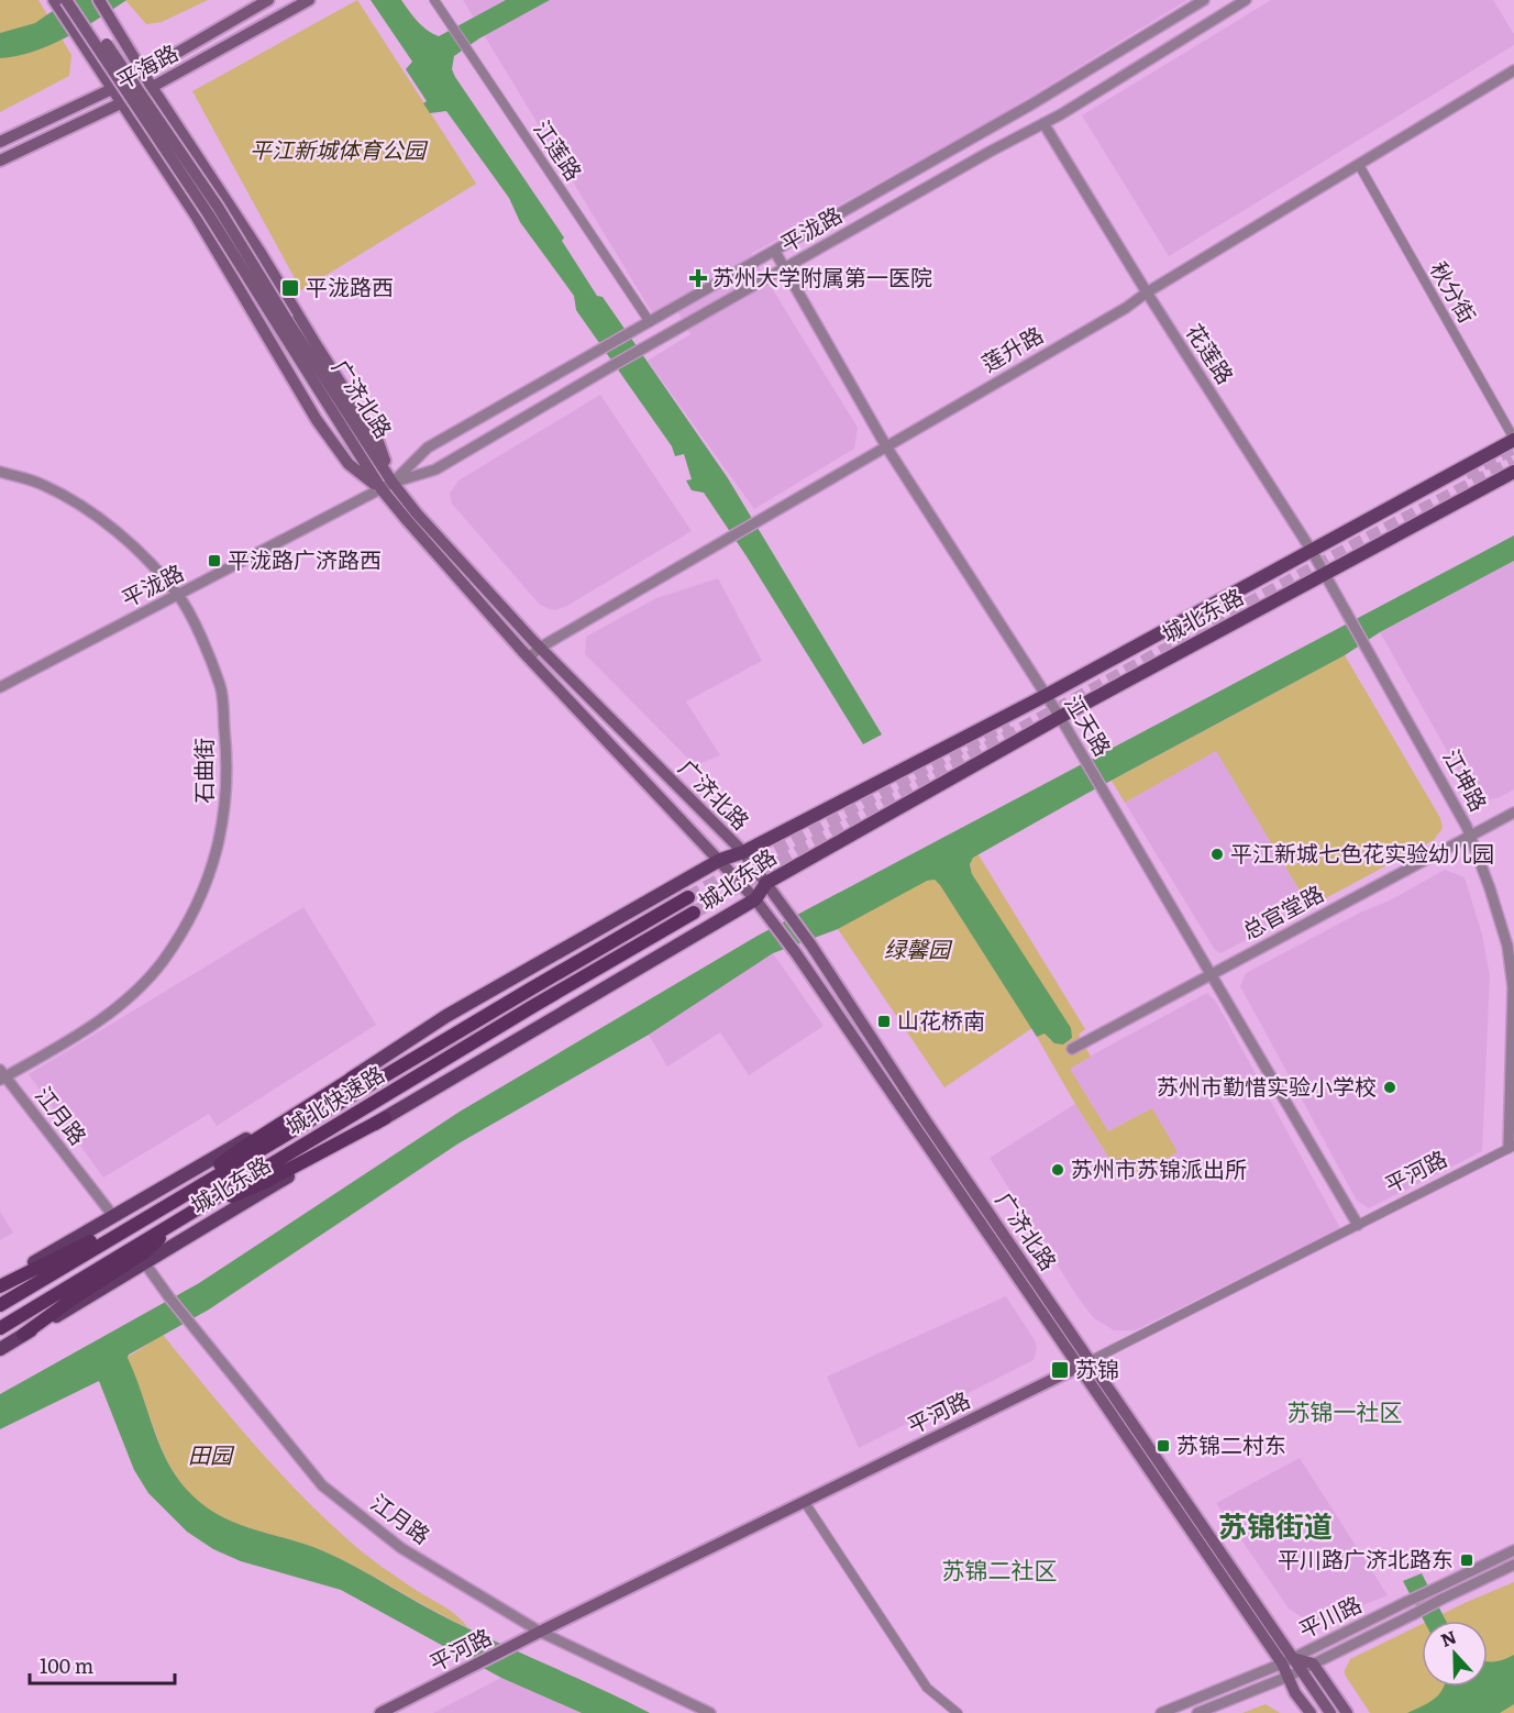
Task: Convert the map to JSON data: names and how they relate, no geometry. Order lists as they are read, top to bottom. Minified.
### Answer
{"streets":{"highway":["城北快速路"],"main road":["平海路","广济北路","城北东路","平河路"],"street":["江莲路","平泷路","秋分街","莲升路","花莲路","江天路","石曲街","江坤路","总官堂路","江月路","平川路"]},"crossings":[["江莲路","平泷路"],["平泷路","花莲路"],["平泷路","广济北路"],["平泷路","江天路"],["平泷路","石曲街"],["秋分街","莲升路"],["秋分街","城北东路"],["莲升路","花莲路"],["莲升路","广济北路"],["莲升路","江天路"],["花莲路","城北东路"],["花莲路","江坤路"],["广济北路","城北东路"],["广济北路","平河路"],["广济北路","平川路"],["城北东路","江天路"],["城北东路","江月路"],["江天路","总官堂路"],["江天路","平河路"],["石曲街","江月路"],["江坤路","总官堂路"],["江坤路","平河路"],["江月路","平河路"]],"districts":["苏锦一社区","苏锦街道","苏锦二社区"],"parks":["平江新城体育公园","绿馨园","田园"],"places":{"health":["苏州大学附属第一医院"],"transit":["平泷路西","平泷路广济路西","山花桥南","苏锦","苏锦二村东","平川路广济北路东"],"other":["平江新城七色花实验幼儿园","苏州市勤惜实验小学校","苏州市苏锦派出所"]},"scale_bar":"100 m","north":"top"}
